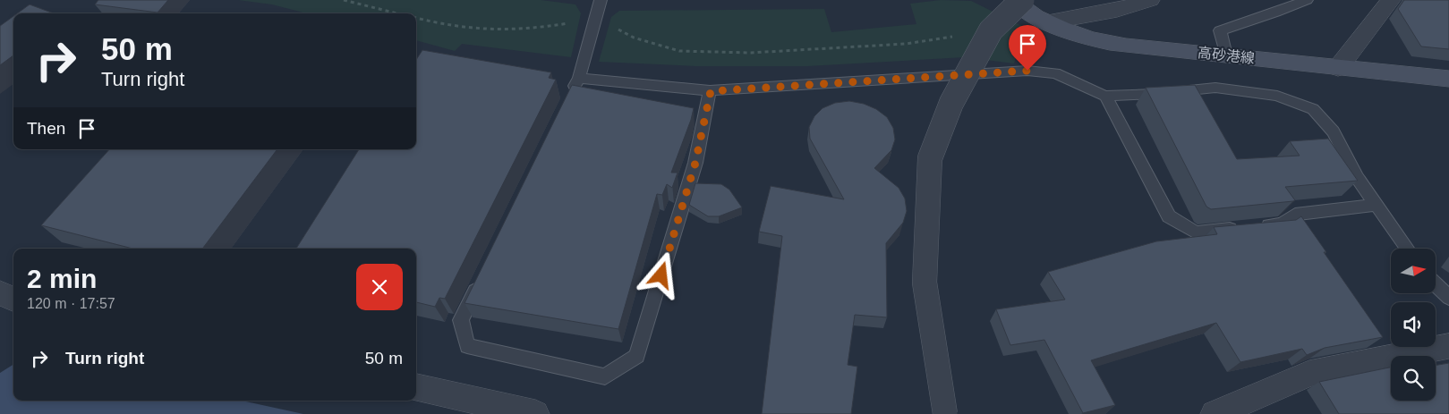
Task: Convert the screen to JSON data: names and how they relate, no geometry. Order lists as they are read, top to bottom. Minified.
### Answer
{"streets":{"main road":["高砂港線"]},"north":"right","page":{"turn":["50 m","Turn right"],"then":"Then","heading":["2 min","120 m · 17:57"],"list":[{"name":"Turn right","value":"50 m"}]}}
